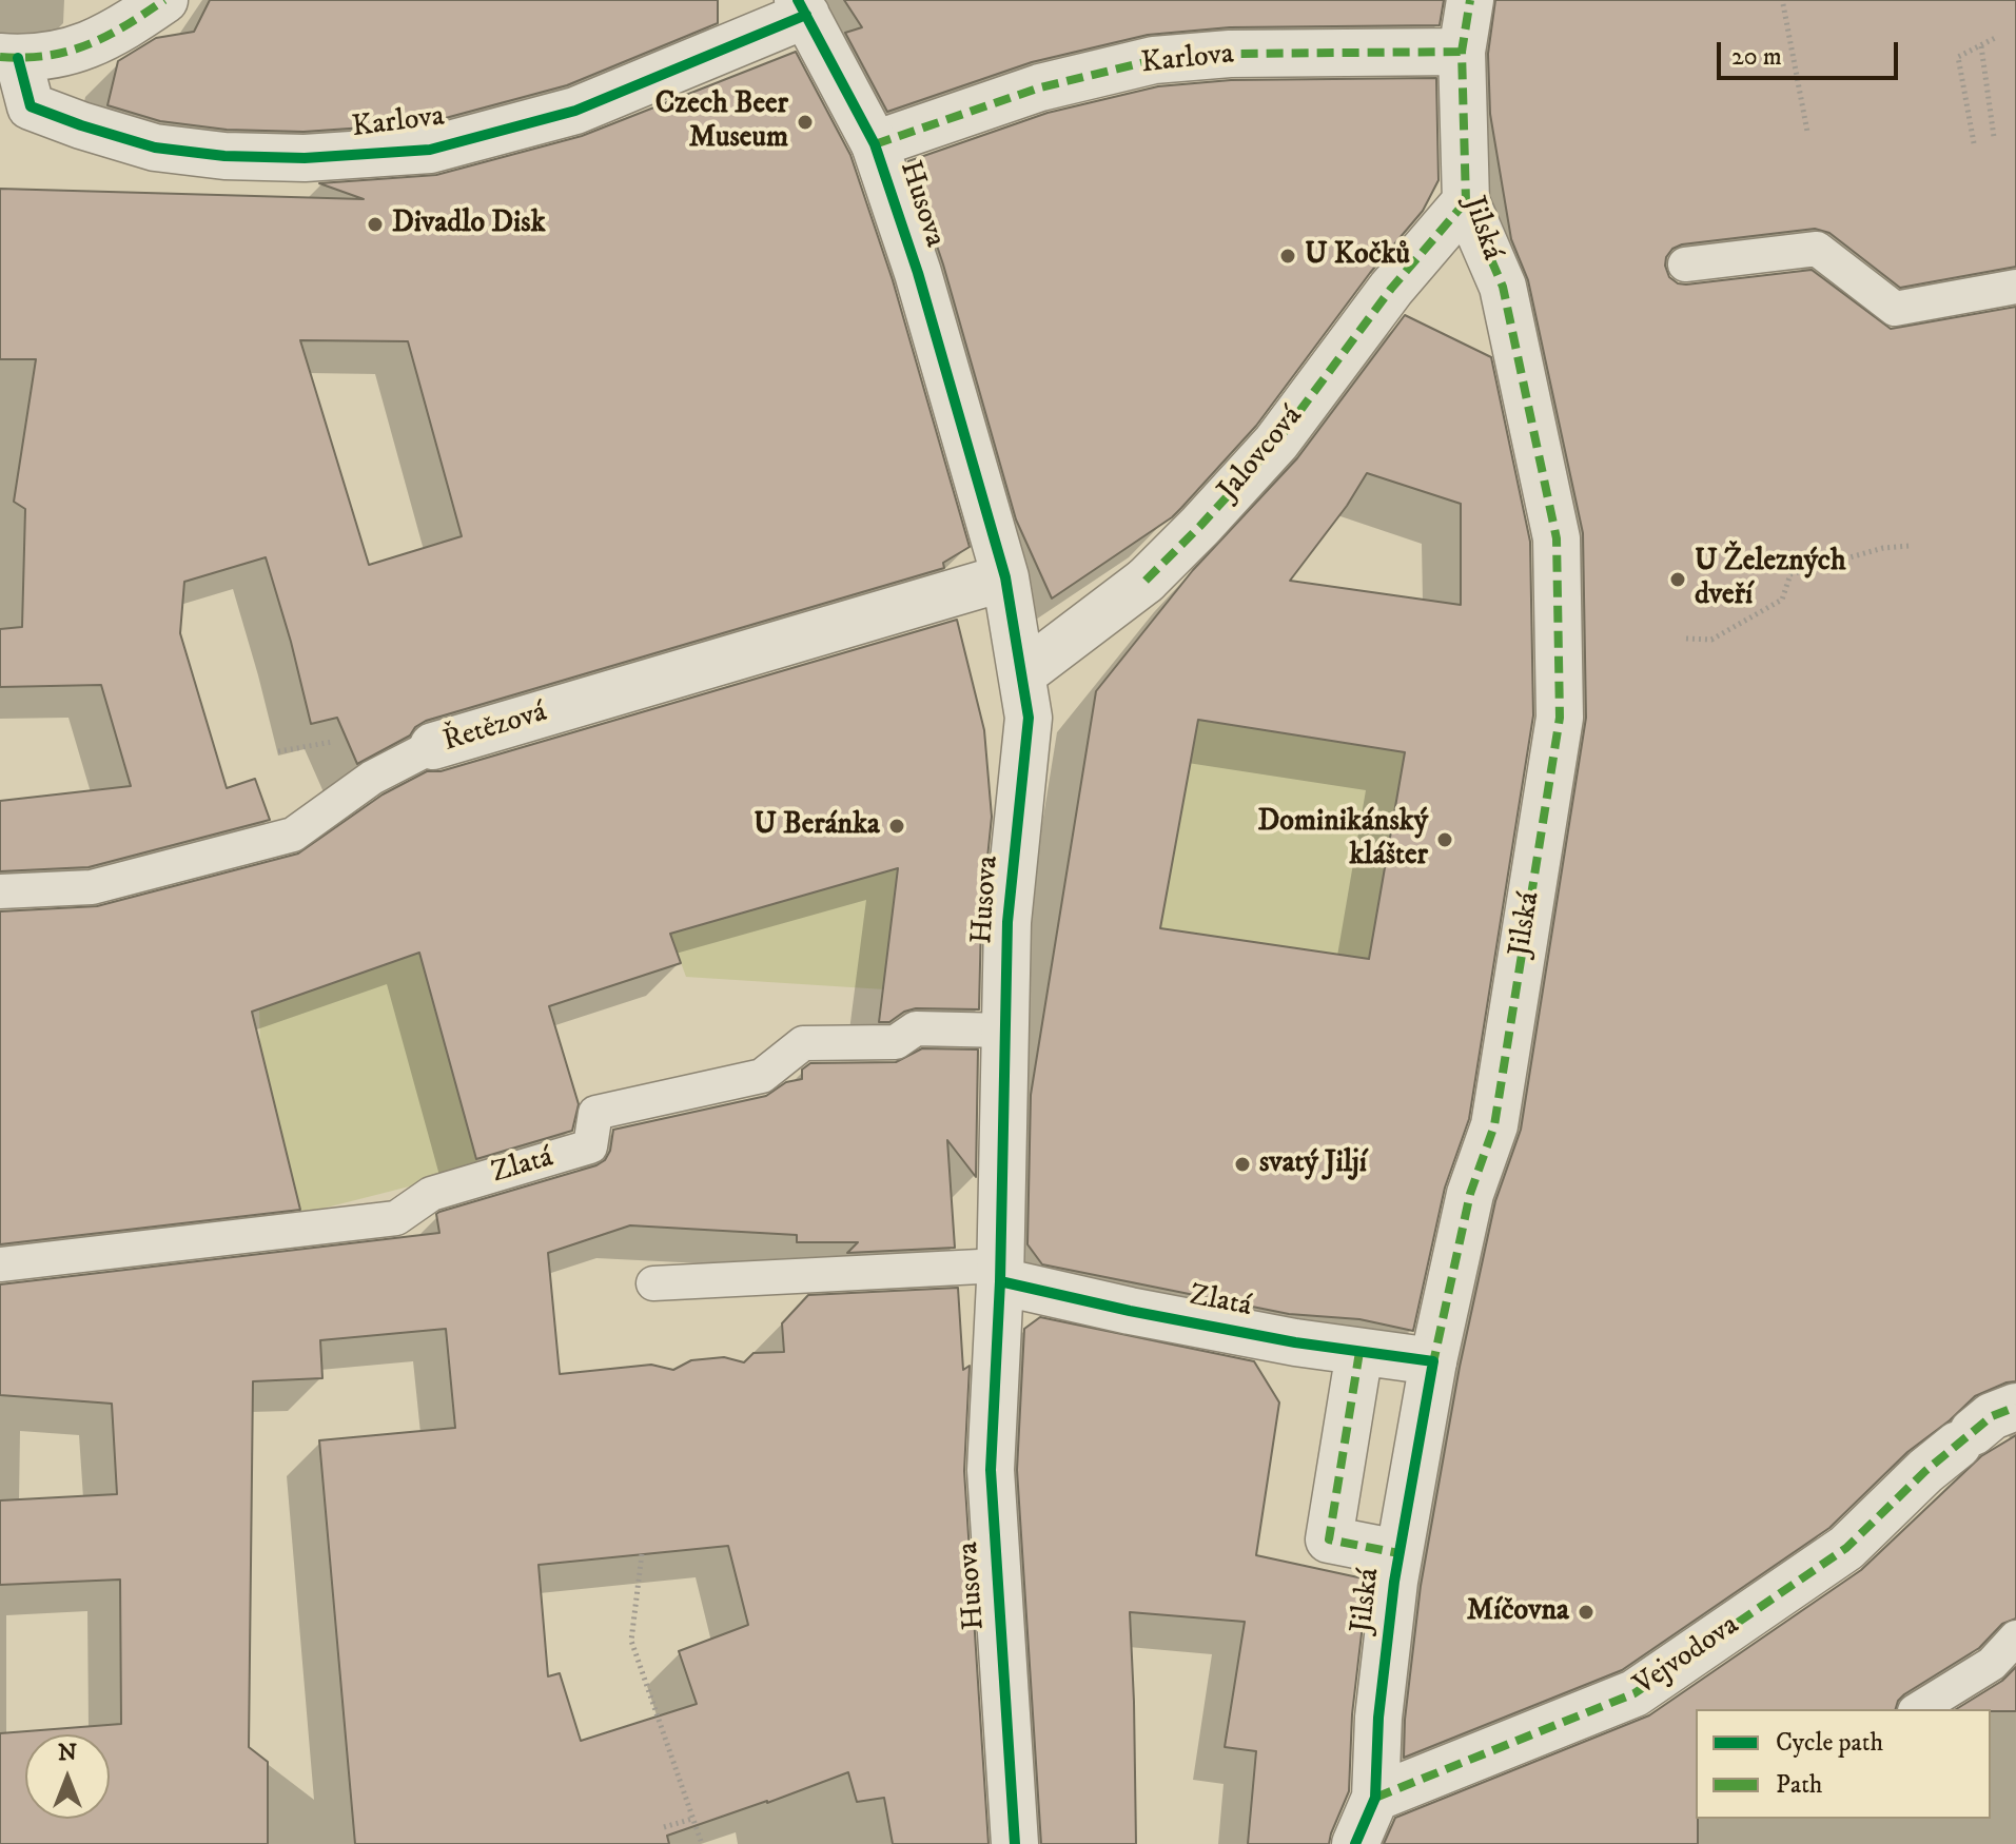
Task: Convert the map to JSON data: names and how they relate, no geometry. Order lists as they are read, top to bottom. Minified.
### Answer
{"streets":{"street":["Karlova","Husova","Jilská","Jalovcová","Řetězová","Zlatá","Vejvodova"]},"crossings":[["Karlova","Husova"],["Karlova","Jilská"],["Husova","Jalovcová"],["Husova","Řetězová"],["Husova","Zlatá"],["Jilská","Jalovcová"],["Jilská","Zlatá"],["Jilská","Vejvodova"]],"places":["Czech Beer Museum","Divadlo Disk","U Kočků","U Železných dveří","U Beránka","Dominikánský klášter","svatý Jiljí","Míčovna"],"legend":["Cycle path","Path"],"scale_bar":"20 m","north":"top"}
